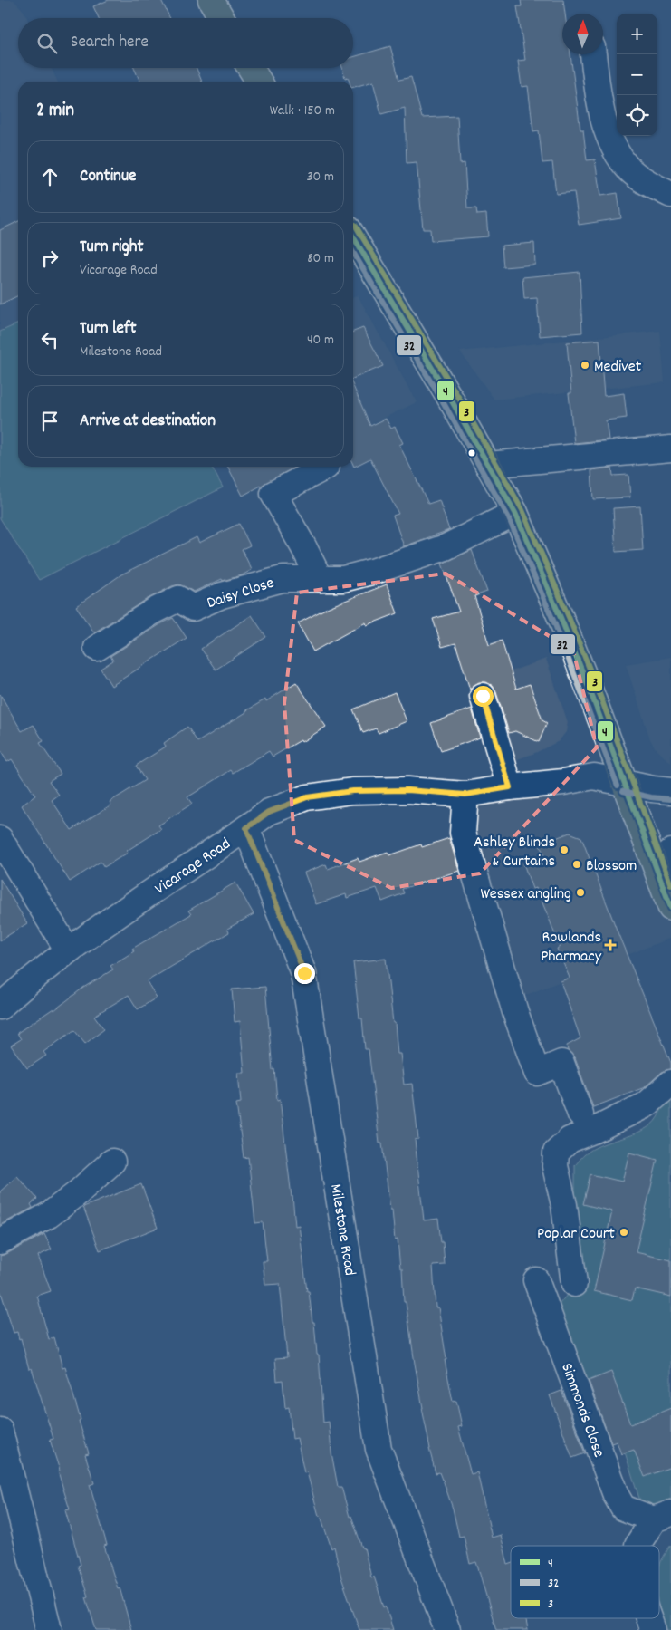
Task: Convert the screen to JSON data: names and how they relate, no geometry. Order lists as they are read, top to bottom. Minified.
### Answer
{"streets":{"street":["Daisy Close","Vicarage Road","Milestone Road","Simmonds Close"]},"crossings":[["Vicarage Road","Milestone Road"]],"places":{"other":["Medivet","Ashley Blinds & Curtains","Blossom","Wessex angling","Poplar Court"],"health":["Rowlands Pharmacy"]},"lines":["transit line 3","transit line 4","transit line 32"],"legend":["4","32","3"],"north":"top","page":{"map_buttons":["+","−"],"search":"Search here","heading":["2 min","Walk · 150 m"],"list":[["Continue","30 m"],["Turn right","Vicarage Road","80 m"],["Turn left","Milestone Road","40 m"],"Arrive at destination"]}}
